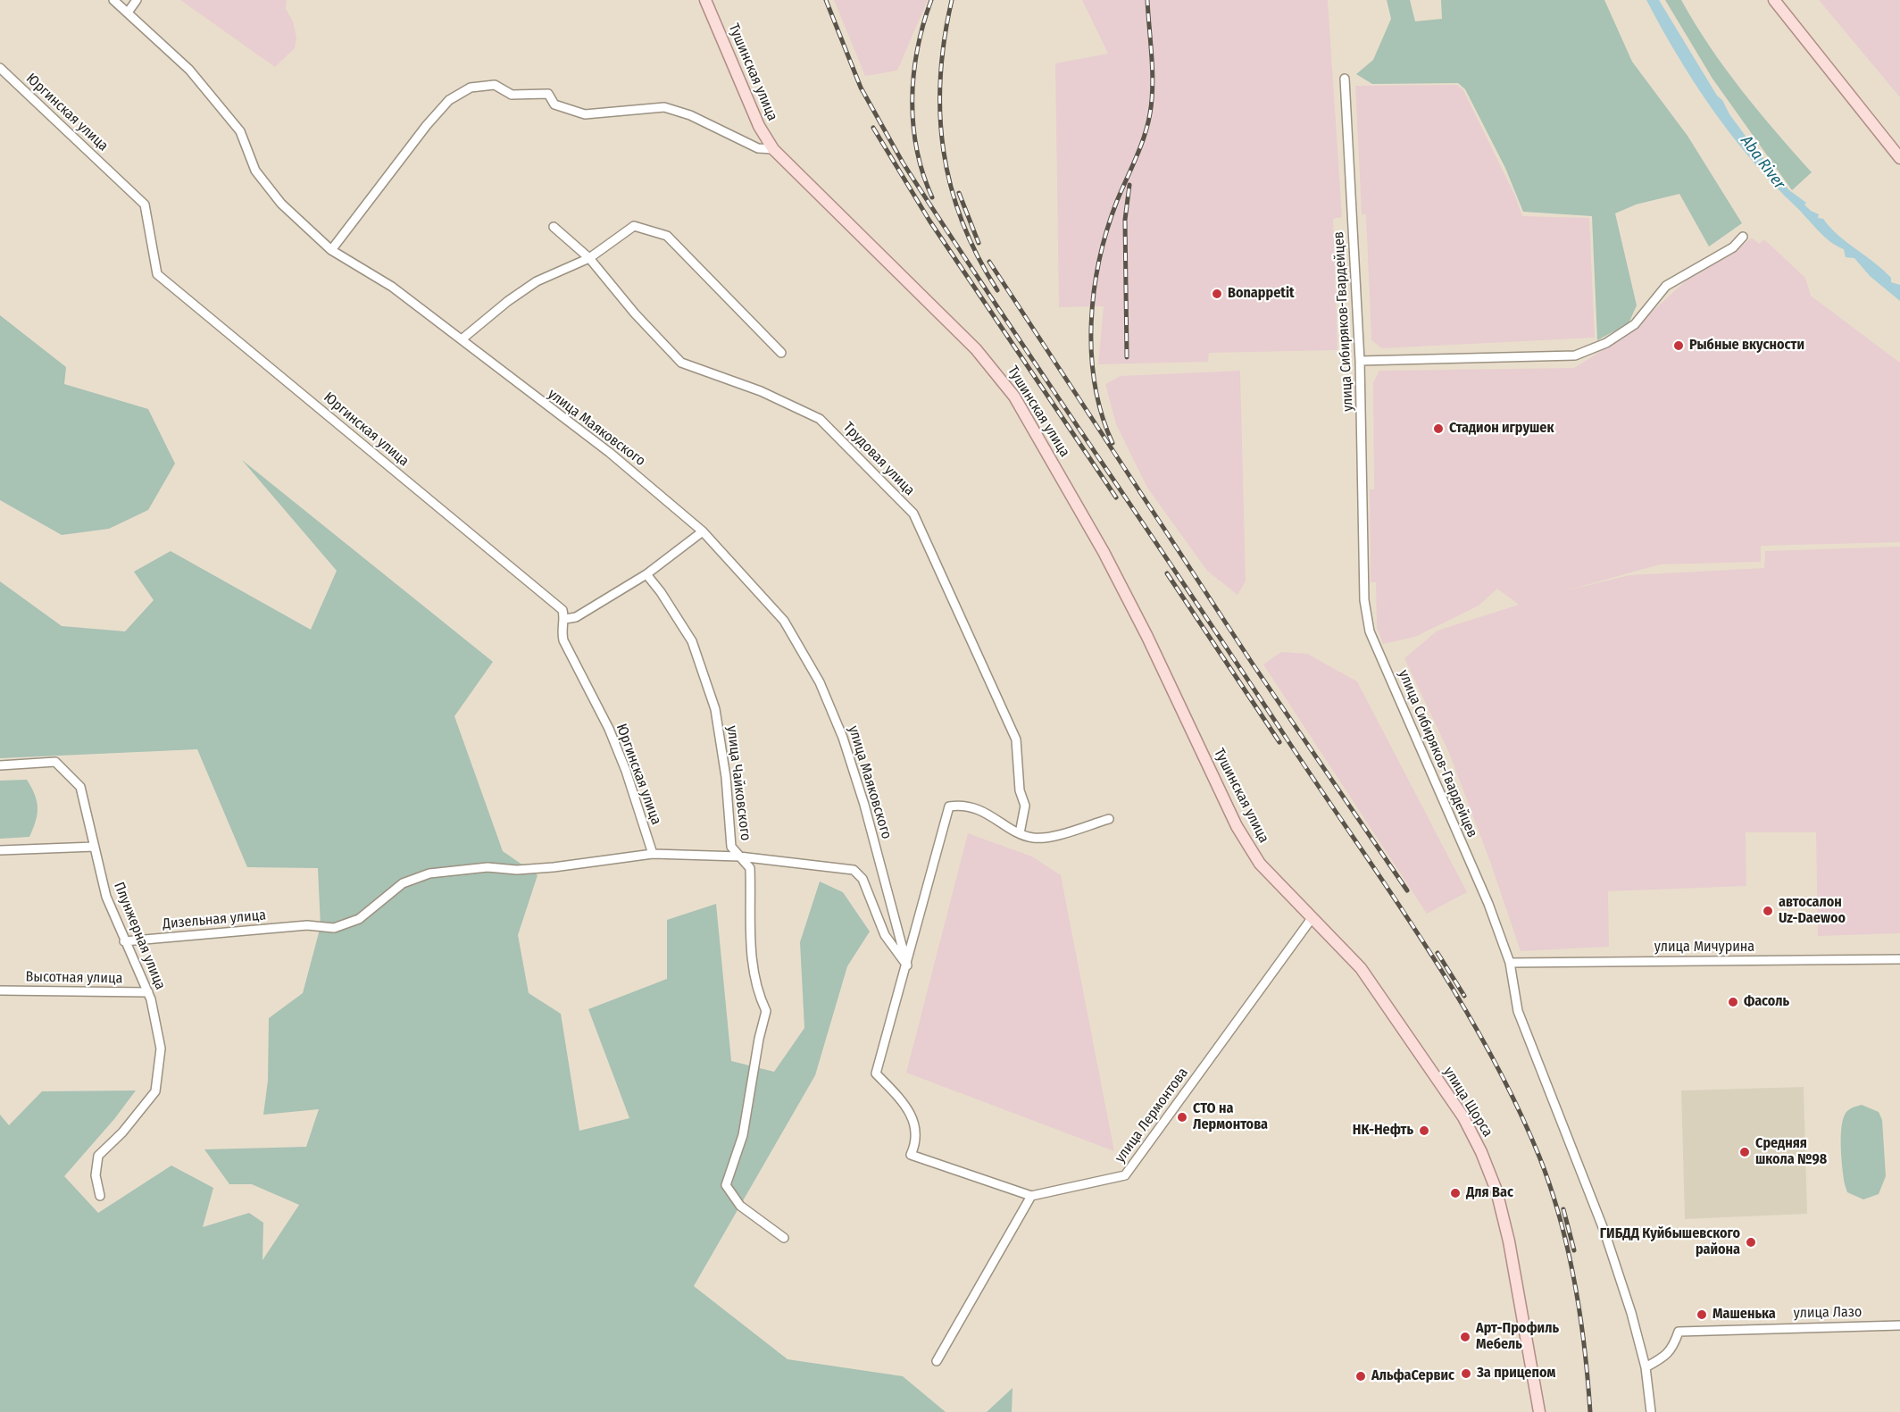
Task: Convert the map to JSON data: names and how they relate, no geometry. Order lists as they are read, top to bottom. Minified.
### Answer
{"streets":{"main road":["Тушинская улица","улица Щорса"],"street":["Юргинская улица","улица Сибиряков-Гвардейцев","улица Маяковского","Трудовая улица","улица Чайковского","Дизельная улица","Плунжерная улица","улица Мичурина","Высотная улица","улица Лермонтова","улица Лазо"]},"crossings":[["Тушинская улица","улица Щорса"],["Юргинская улица","Дизельная улица"],["улица Сибиряков-Гвардейцев","улица Мичурина"],["улица Сибиряков-Гвардейцев","улица Лазо"],["улица Маяковского","Дизельная улица"],["улица Чайковского","Дизельная улица"],["Дизельная улица","Плунжерная улица"],["Плунжерная улица","Высотная улица"],["улица Щорса","улица Лермонтова"]],"water":["Aba River"],"places":["Bonappetit","Рыбные вкусности","Стадион игрушек","автосалон Uz-Daewoo","Фасоль","СТО на Лермонтова","НК-Нефть","Средняя школа №98","Для Вас","ГИБДД Куйбышевского района","Машенька","Арт-Профиль Мебель","За прицепом","АльфаСервис"]}
